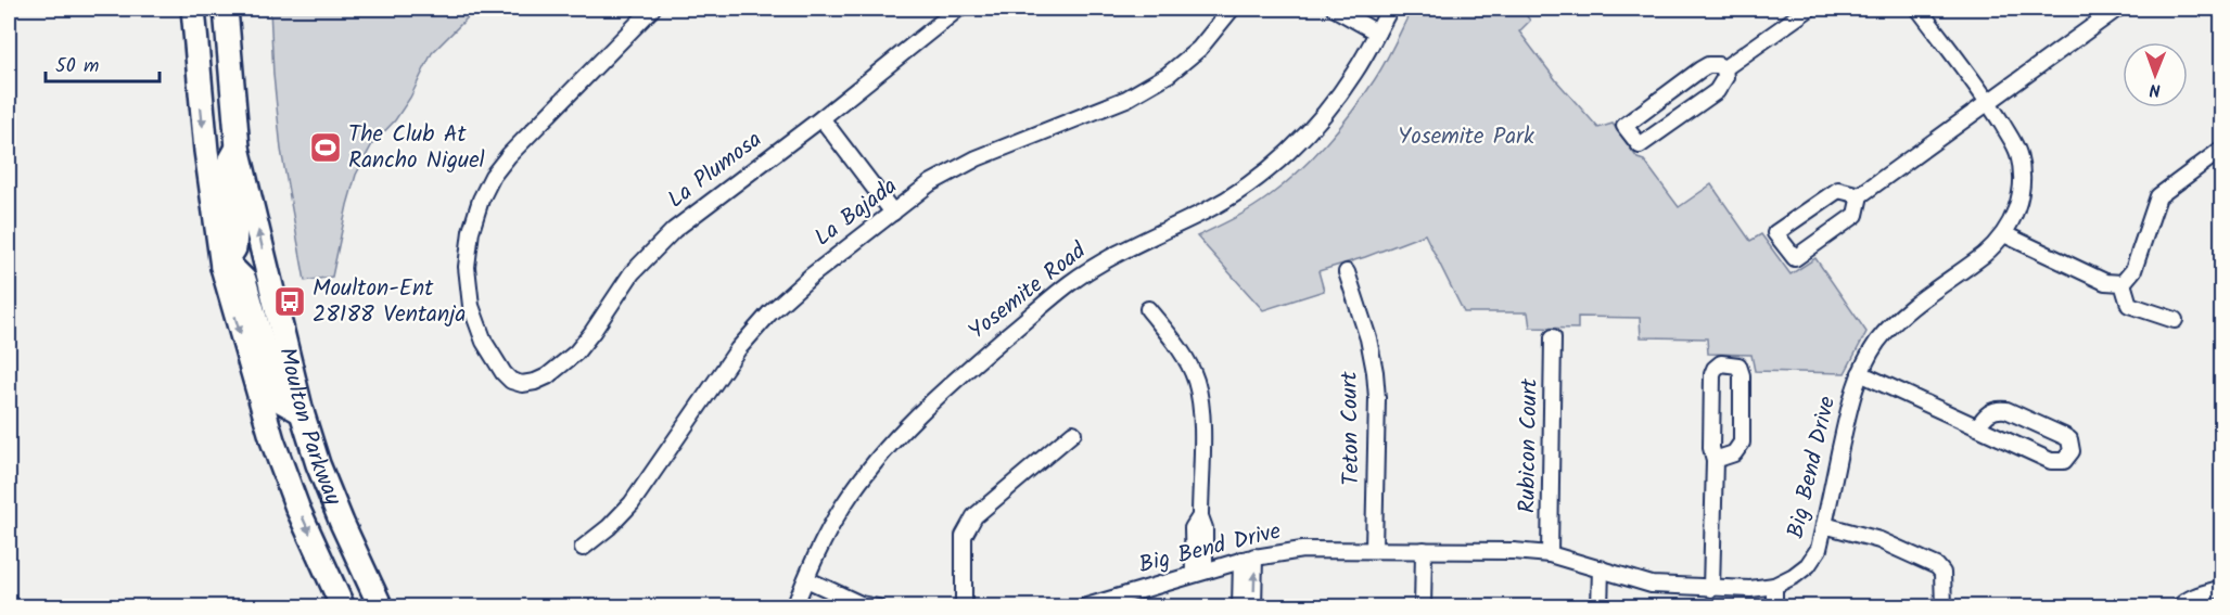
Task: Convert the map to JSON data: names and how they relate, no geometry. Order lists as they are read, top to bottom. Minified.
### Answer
{"streets":{"main road":["Moulton Parkway"],"street":["La Plumosa","La Bajada","Yosemite Road","Teton Court","Rubicon Court","Big Bend Drive"]},"crossings":[["Teton Court","Big Bend Drive"],["Rubicon Court","Big Bend Drive"]],"parks":["Yosemite Park"],"places":{"sports":["The Club At Rancho Niguel"],"bus stop":["Moulton-Ent 28188 Ventanja"]},"scale_bar":"50 m","north":"bottom"}
